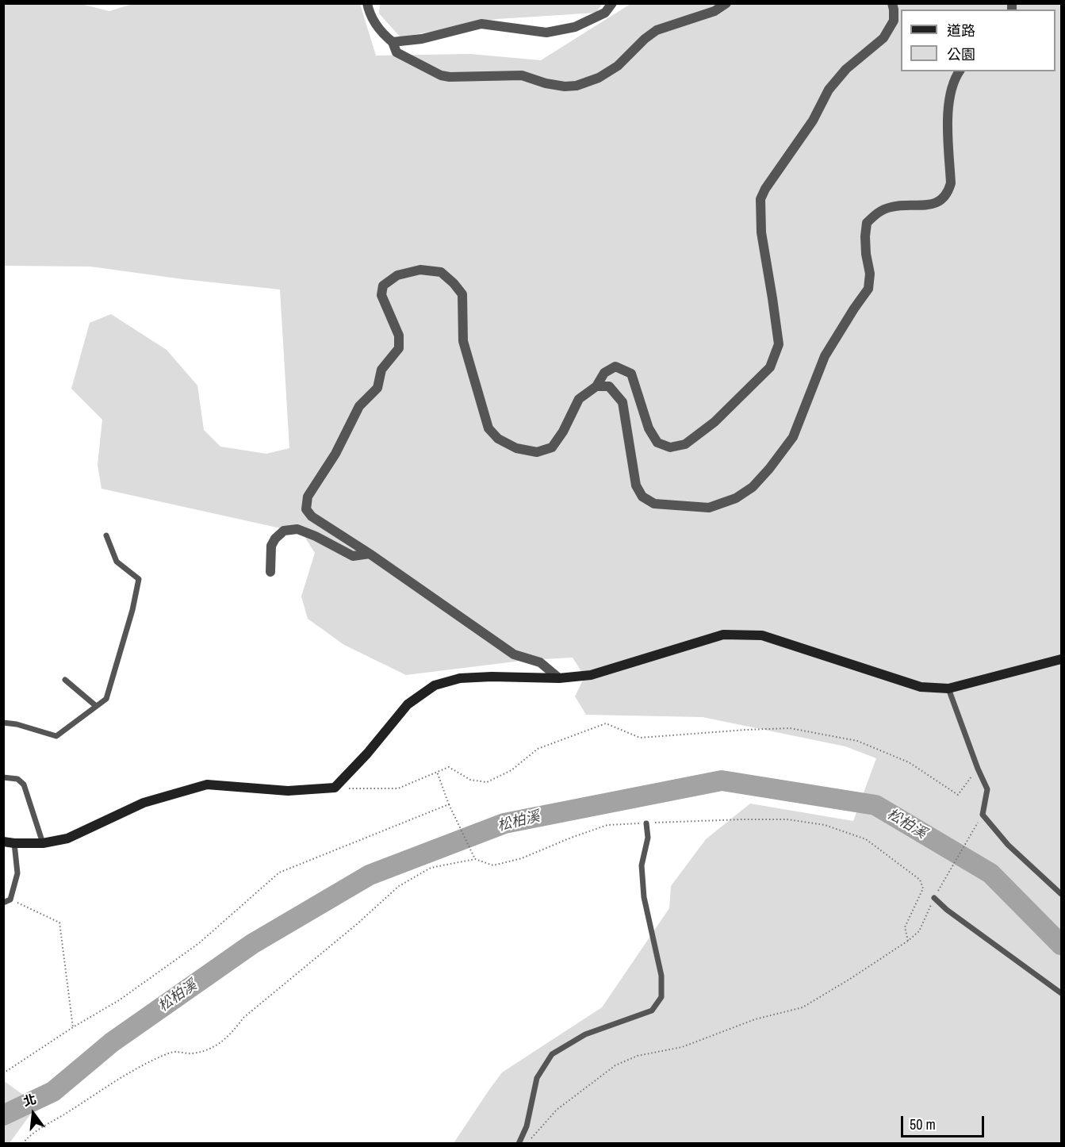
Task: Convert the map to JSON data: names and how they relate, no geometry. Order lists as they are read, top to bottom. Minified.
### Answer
{"water":["松柏溪"],"legend":["道路","公園"],"scale_bar":"50 m","north":"top"}
